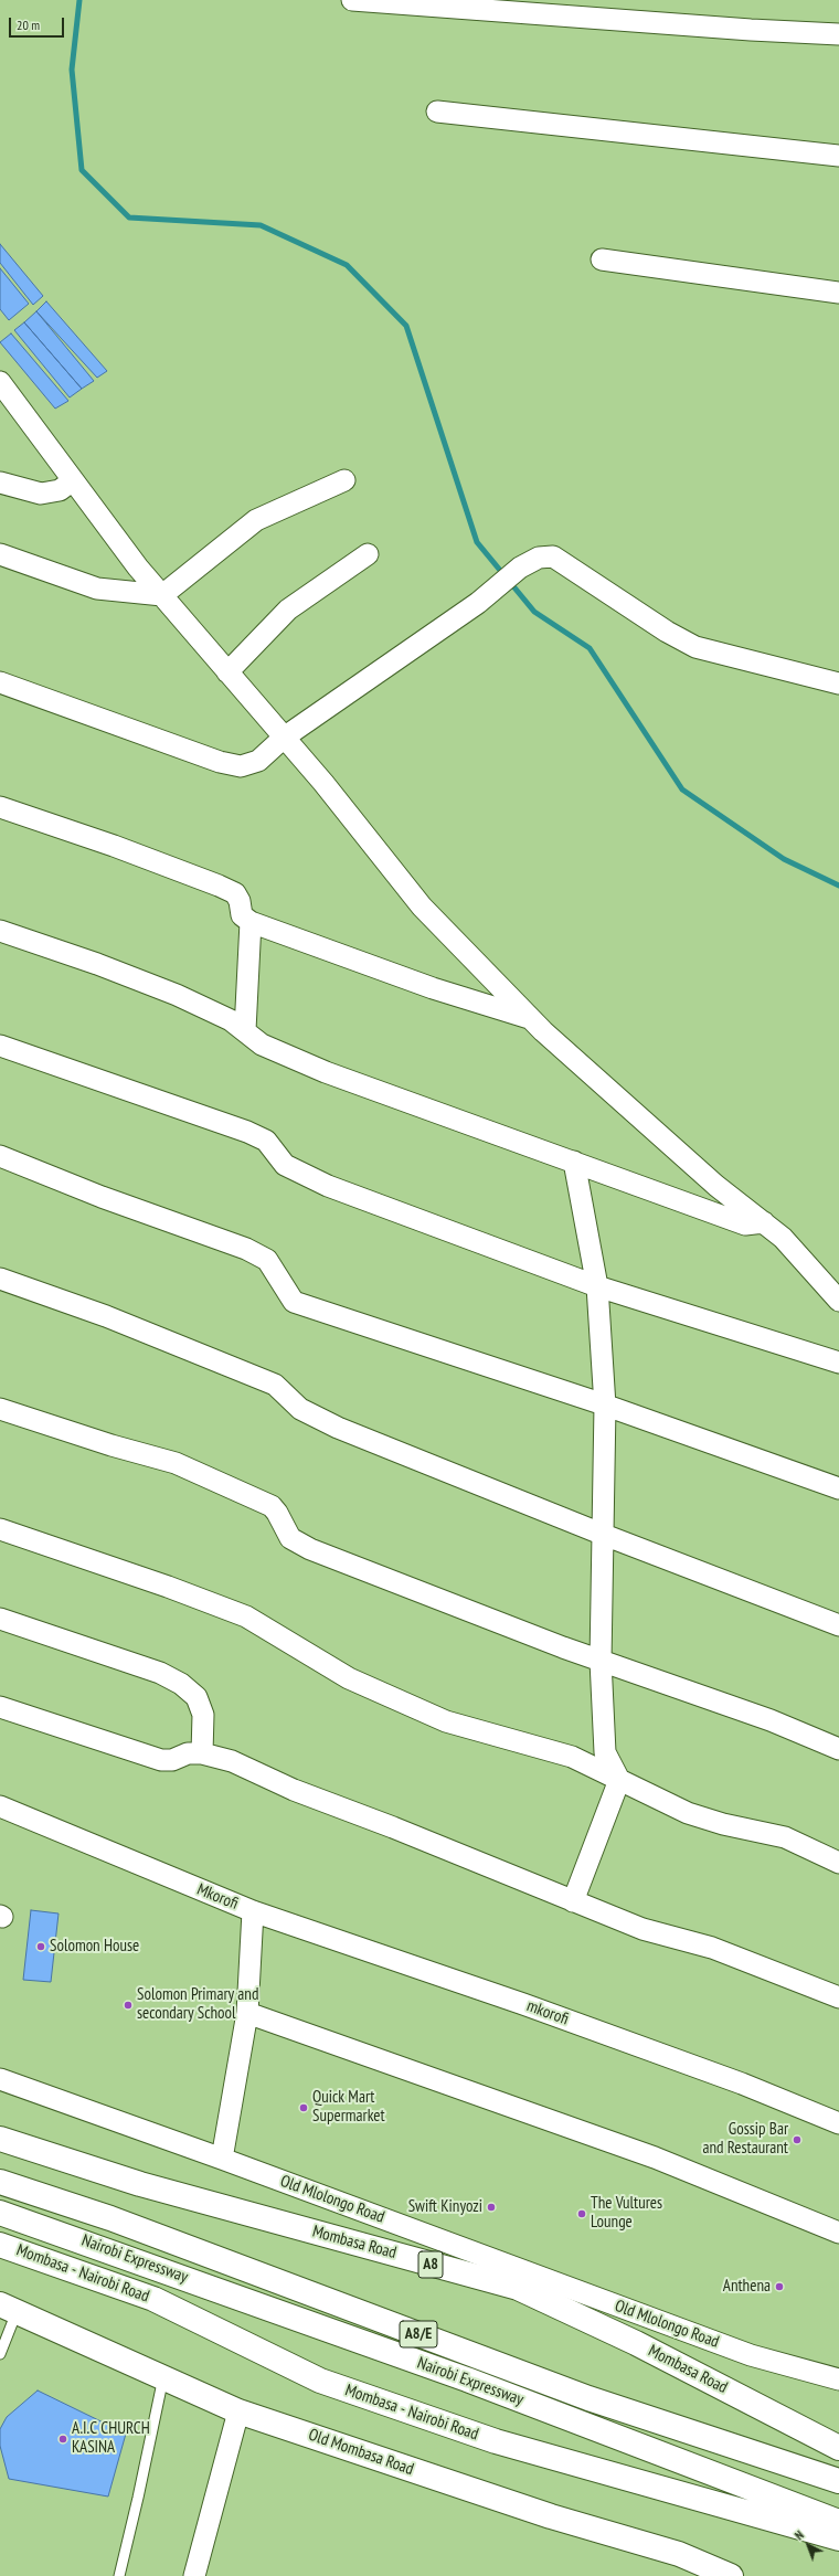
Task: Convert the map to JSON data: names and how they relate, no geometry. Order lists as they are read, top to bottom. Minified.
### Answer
{"streets":{"main road":["Mombasa Road","Nairobi Expressway","A8","Mombasa - Nairobi Road","A8/E","Old Mombasa Road"],"street":["Mkorofi","mkorofi","Old Mlolongo Road"]},"crossings":[["Mkorofi","mkorofi"],["Mkorofi","Old Mlolongo Road"]],"places":["Solomon House","Solomon Primary and secondary School","Quick Mart Supermarket","Gossip Bar and Restaurant","Swift Kinyozi","The Vultures Lounge","Anthena","A.I.C CHURCH KASINA"],"scale_bar":"20 m","north":"top left"}
